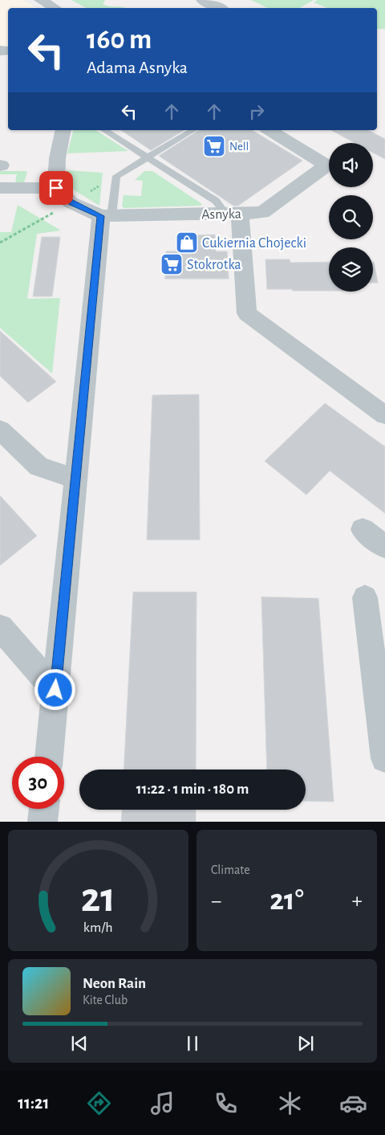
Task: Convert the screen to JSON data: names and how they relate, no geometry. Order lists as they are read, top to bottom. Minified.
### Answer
{"streets":{"street":["Asnyka"]},"places":{"supermarket":["Nell","Stokrotka"],"shop":["Cukiernia Chojecki"]},"page":{"turn":["160 m","Adama Asnyka"],"limit":"30","trip":"11:22 · 1 min · 180 m","tile":"Climate","heat":["−","21°","+"],"song":["Neon Rain","Kite Club"],"tabs":"11:21","gauge":["21","km/h"]}}
